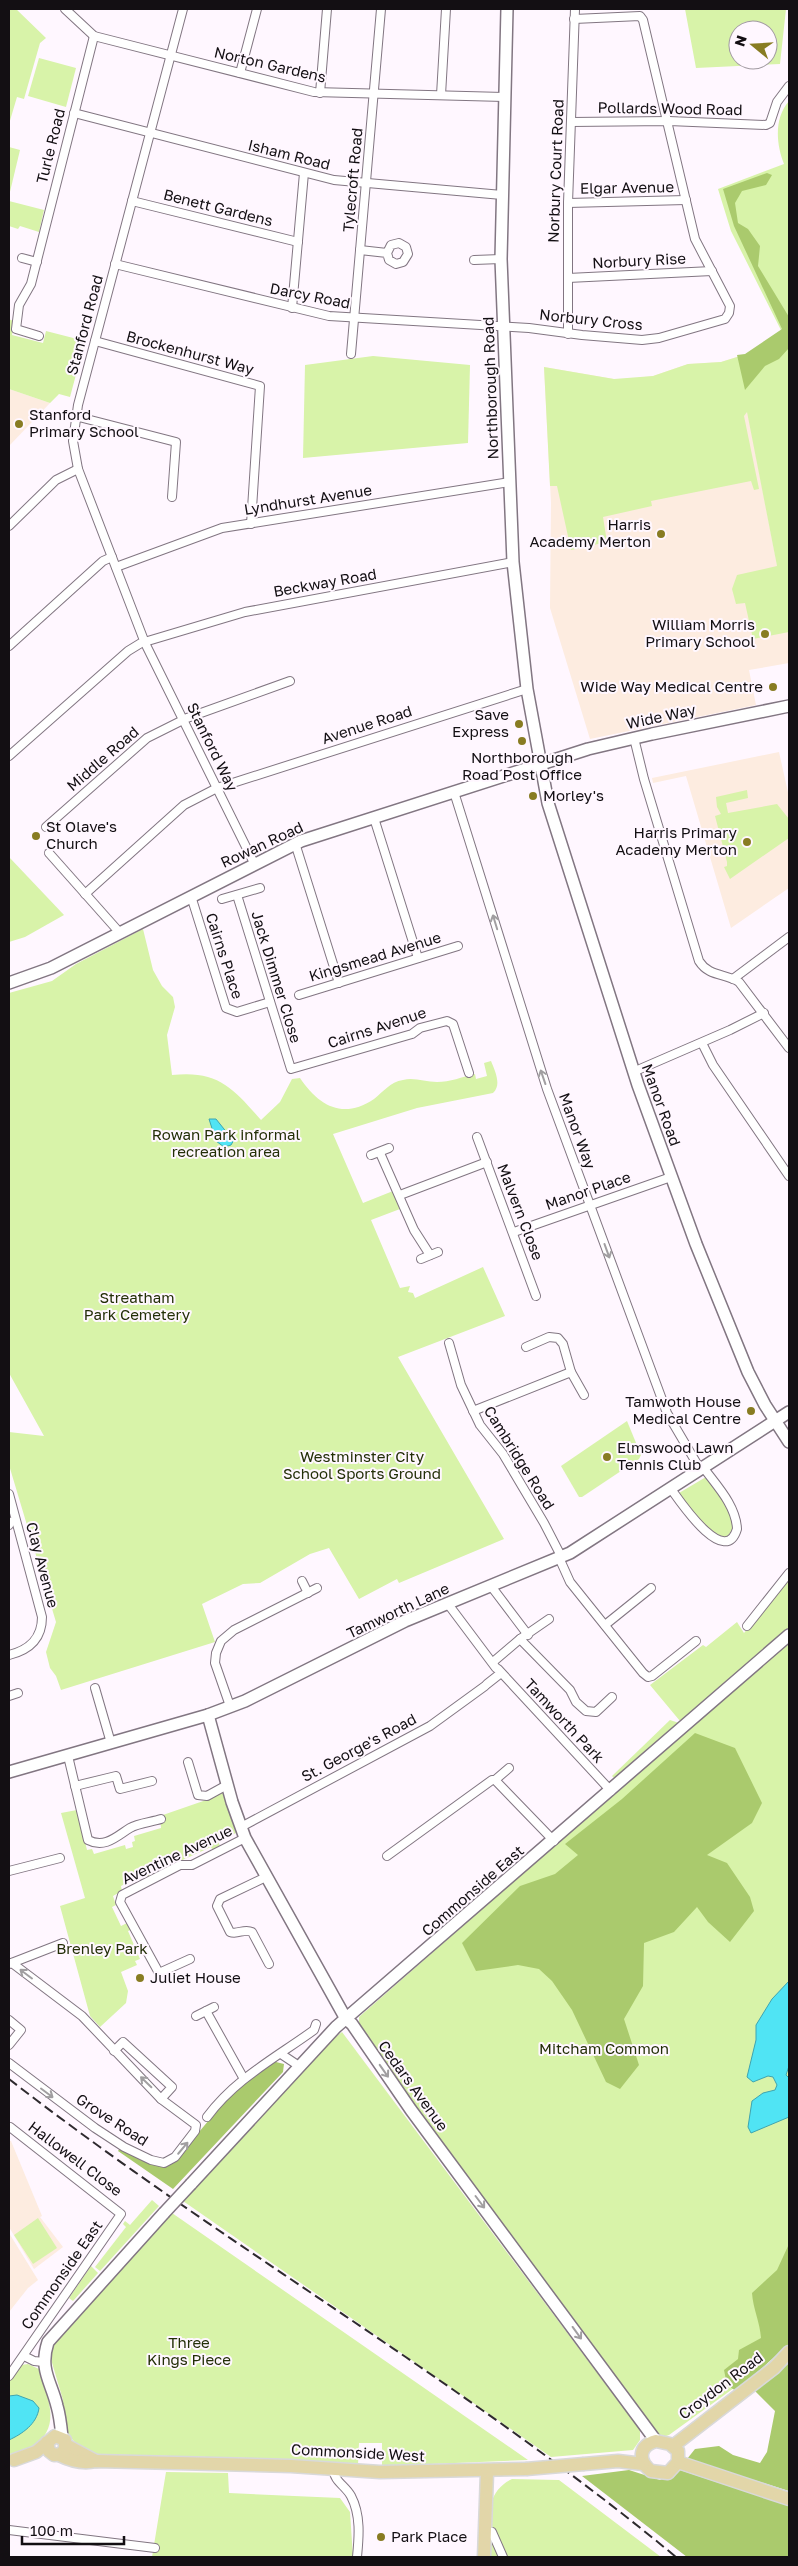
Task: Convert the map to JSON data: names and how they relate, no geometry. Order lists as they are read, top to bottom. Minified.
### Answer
{"streets":{"main road":["Croydon Road","Commonside West"],"street":["Norton Gardens","Pollards Wood Road","Turle Road","Isham Road","Norbury Court Road","Tylecroft Road","Elgar Avenue","Benett Gardens","Norbury Rise","Darcy Road","Norbury Cross","Stanford Road","Brockenhurst Way","Northborough Road","Lyndhurst Avenue","Beckway Road","Wide Way","Avenue Road","Stanford Way","Middle Road","Rowan Road","Cairns Place","Kingsmead Avenue","Jack Dimmer Close","Cairns Avenue","Manor Road","Manor Way","Manor Place","Malvern Close","Cambridge Road","Clay Avenue","Tamworth Lane","Tamworth Park","St. George's Road","Aventine Avenue","Commonside East","Cedars Avenue","Grove Road","Hallowell Close"]},"crossings":[["Norton Gardens","Turle Road"],["Norton Gardens","Tylecroft Road"],["Norton Gardens","Stanford Road"],["Norton Gardens","Northborough Road"],["Pollards Wood Road","Norbury Court Road"],["Turle Road","Isham Road"],["Isham Road","Tylecroft Road"],["Isham Road","Stanford Road"],["Isham Road","Northborough Road"],["Norbury Court Road","Elgar Avenue"],["Norbury Court Road","Norbury Rise"],["Norbury Court Road","Norbury Cross"],["Tylecroft Road","Darcy Road"],["Benett Gardens","Stanford Road"],["Norbury Rise","Norbury Cross"],["Darcy Road","Norbury Cross"],["Darcy Road","Stanford Road"],["Darcy Road","Northborough Road"],["Norbury Cross","Northborough Road"],["Stanford Road","Brockenhurst Way"],["Stanford Road","Lyndhurst Avenue"],["Stanford Road","Beckway Road"],["Stanford Road","Stanford Way"],["Brockenhurst Way","Lyndhurst Avenue"],["Northborough Road","Lyndhurst Avenue"],["Northborough Road","Beckway Road"],["Northborough Road","Wide Way"],["Northborough Road","Avenue Road"],["Northborough Road","Rowan Road"],["Northborough Road","Manor Road"],["Beckway Road","Stanford Way"],["Wide Way","Rowan Road"],["Wide Way","Manor Road"],["Avenue Road","Stanford Way"],["Stanford Way","Middle Road"],["Stanford Way","Rowan Road"],["Rowan Road","Cairns Place"],["Rowan Road","Manor Road"],["Rowan Road","Manor Way"],["Cairns Place","Jack Dimmer Close"],["Jack Dimmer Close","Cairns Avenue"],["Manor Road","Manor Place"],["Manor Road","Tamworth Lane"],["Manor Way","Manor Place"],["Manor Way","Tamworth Lane"],["Manor Place","Malvern Close"],["Cambridge Road","Tamworth Lane"],["Tamworth Lane","Tamworth Park"],["Tamworth Lane","Cedars Avenue"],["Tamworth Park","St. George's Road"],["Tamworth Park","Commonside East"],["St. George's Road","Aventine Avenue"],["St. George's Road","Cedars Avenue"],["Aventine Avenue","Cedars Avenue"],["Commonside East","Cedars Avenue"],["Commonside East","Hallowell Close"],["Cedars Avenue","Croydon Road"],["Cedars Avenue","Commonside West"],["Croydon Road","Commonside West"]],"one_way":["Cedars Avenue"],"parks":["Rowan Park informal recreation area","Streatham Park Cemetery","Westminster City School Sports Ground","Brenley Park","Mitcham Common","Three Kings Piece"],"places":["Stanford Primary School","Harris Academy Merton","William Morris Primary School","Wide Way Medical Centre","Save Express","Northborough Road Post Office","Morley's","St Olave's Church","Harris Primary Academy Merton","Tamwoth House Medical Centre","Elmswood Lawn Tennis Club","Juliet House","Park Place"],"scale_bar":"100 m","north":"left"}
